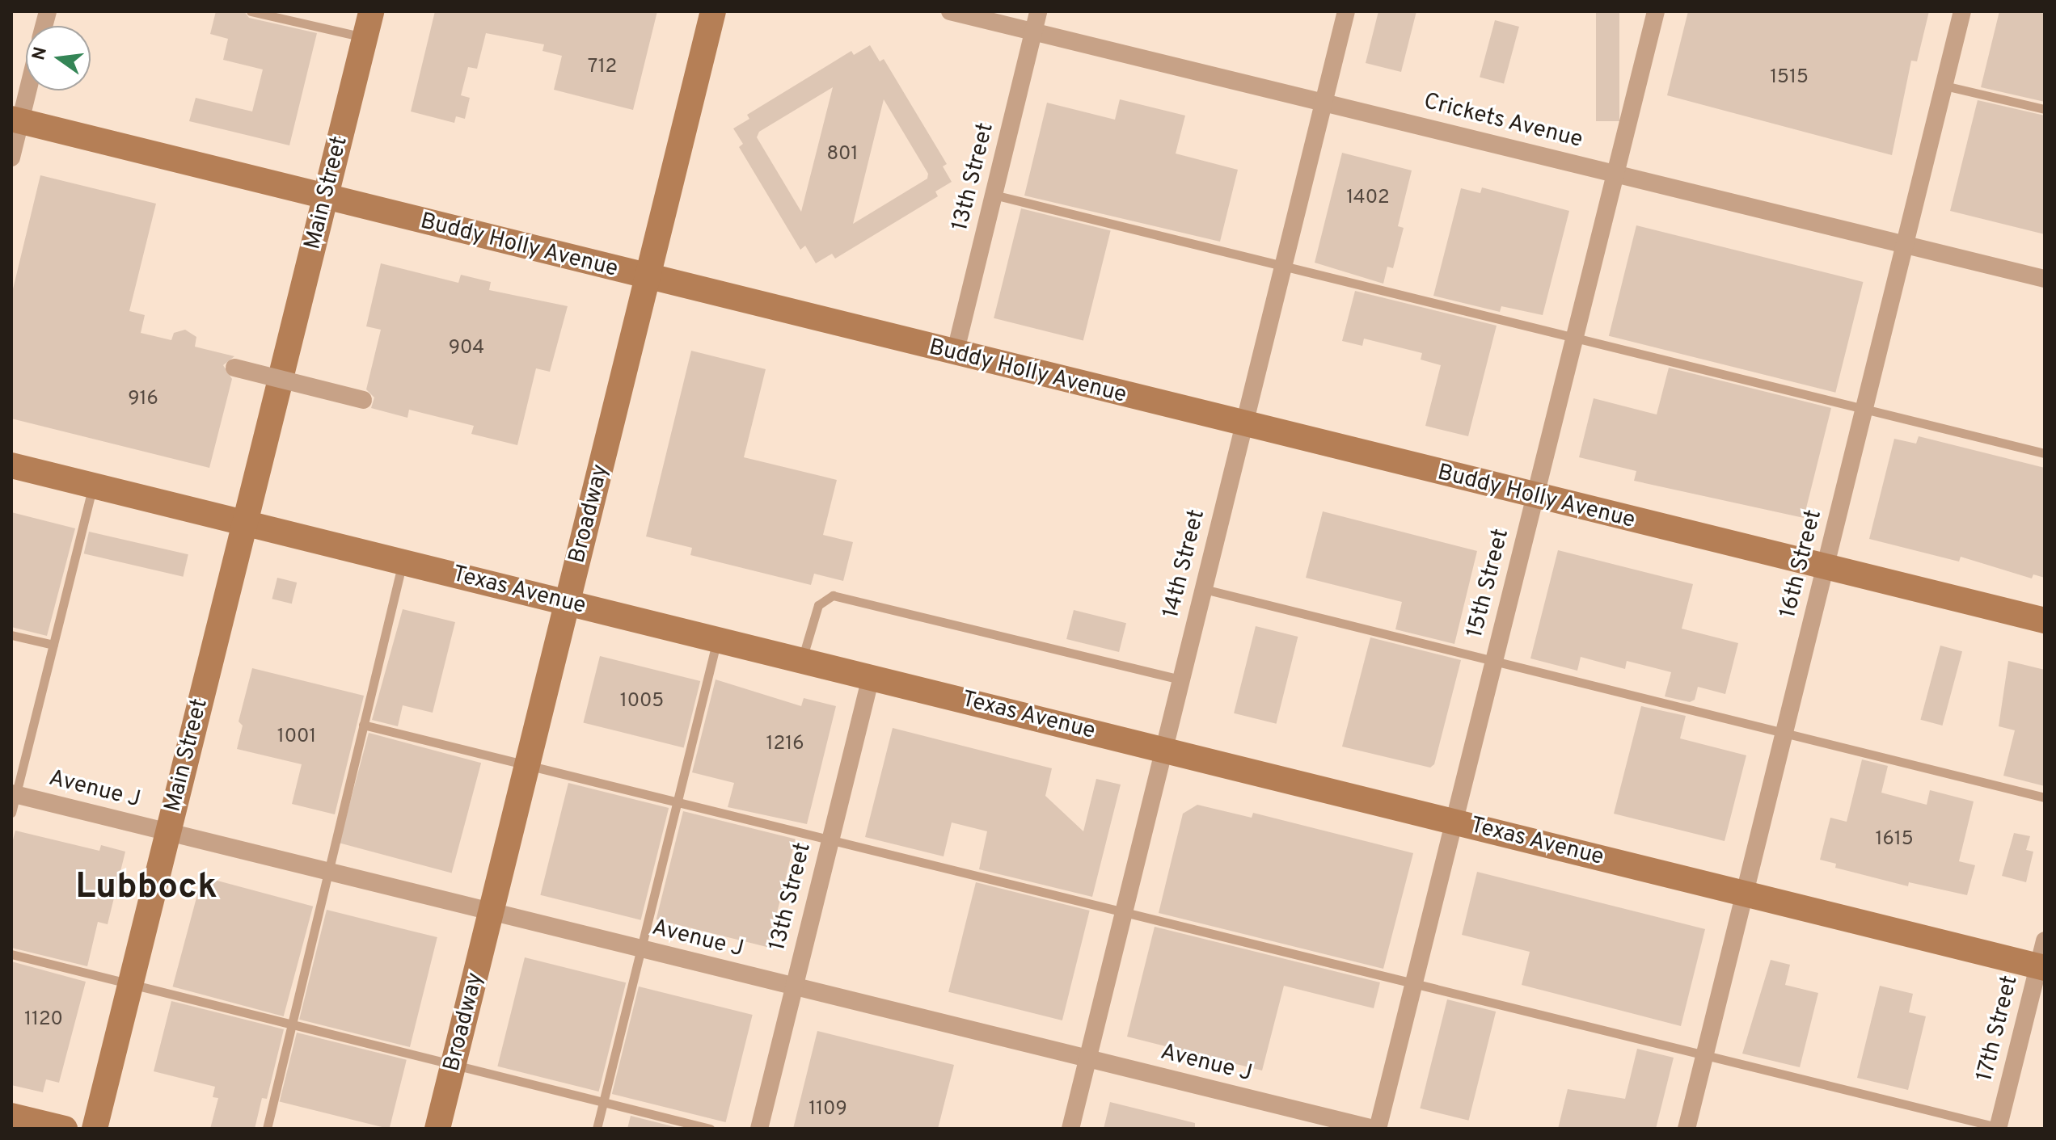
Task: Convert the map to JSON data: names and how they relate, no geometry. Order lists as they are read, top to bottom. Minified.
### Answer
{"streets":{"main road":["Main Street","Buddy Holly Avenue","Broadway","Texas Avenue"],"street":["Crickets Avenue","13th Street","14th Street","16th Street","15th Street","Avenue J","17th Street"]},"crossings":[["Crickets Avenue","13th Street"],["Crickets Avenue","14th Street"],["Crickets Avenue","16th Street"],["Crickets Avenue","15th Street"],["13th Street","Buddy Holly Avenue"],["13th Street","Texas Avenue"],["13th Street","Avenue J"],["Main Street","Buddy Holly Avenue"],["Main Street","Texas Avenue"],["Main Street","Avenue J"],["Buddy Holly Avenue","Broadway"],["Buddy Holly Avenue","14th Street"],["Buddy Holly Avenue","16th Street"],["Buddy Holly Avenue","15th Street"],["Broadway","Texas Avenue"],["Broadway","Avenue J"],["14th Street","Texas Avenue"],["14th Street","Avenue J"],["16th Street","Texas Avenue"],["15th Street","Texas Avenue"],["15th Street","Avenue J"],["Texas Avenue","17th Street"]],"districts":["Lubbock"],"house_numbers":["712","1515","801","1402","904","916","1005","1001","1216","1615","1120","1109"],"north":"left"}
